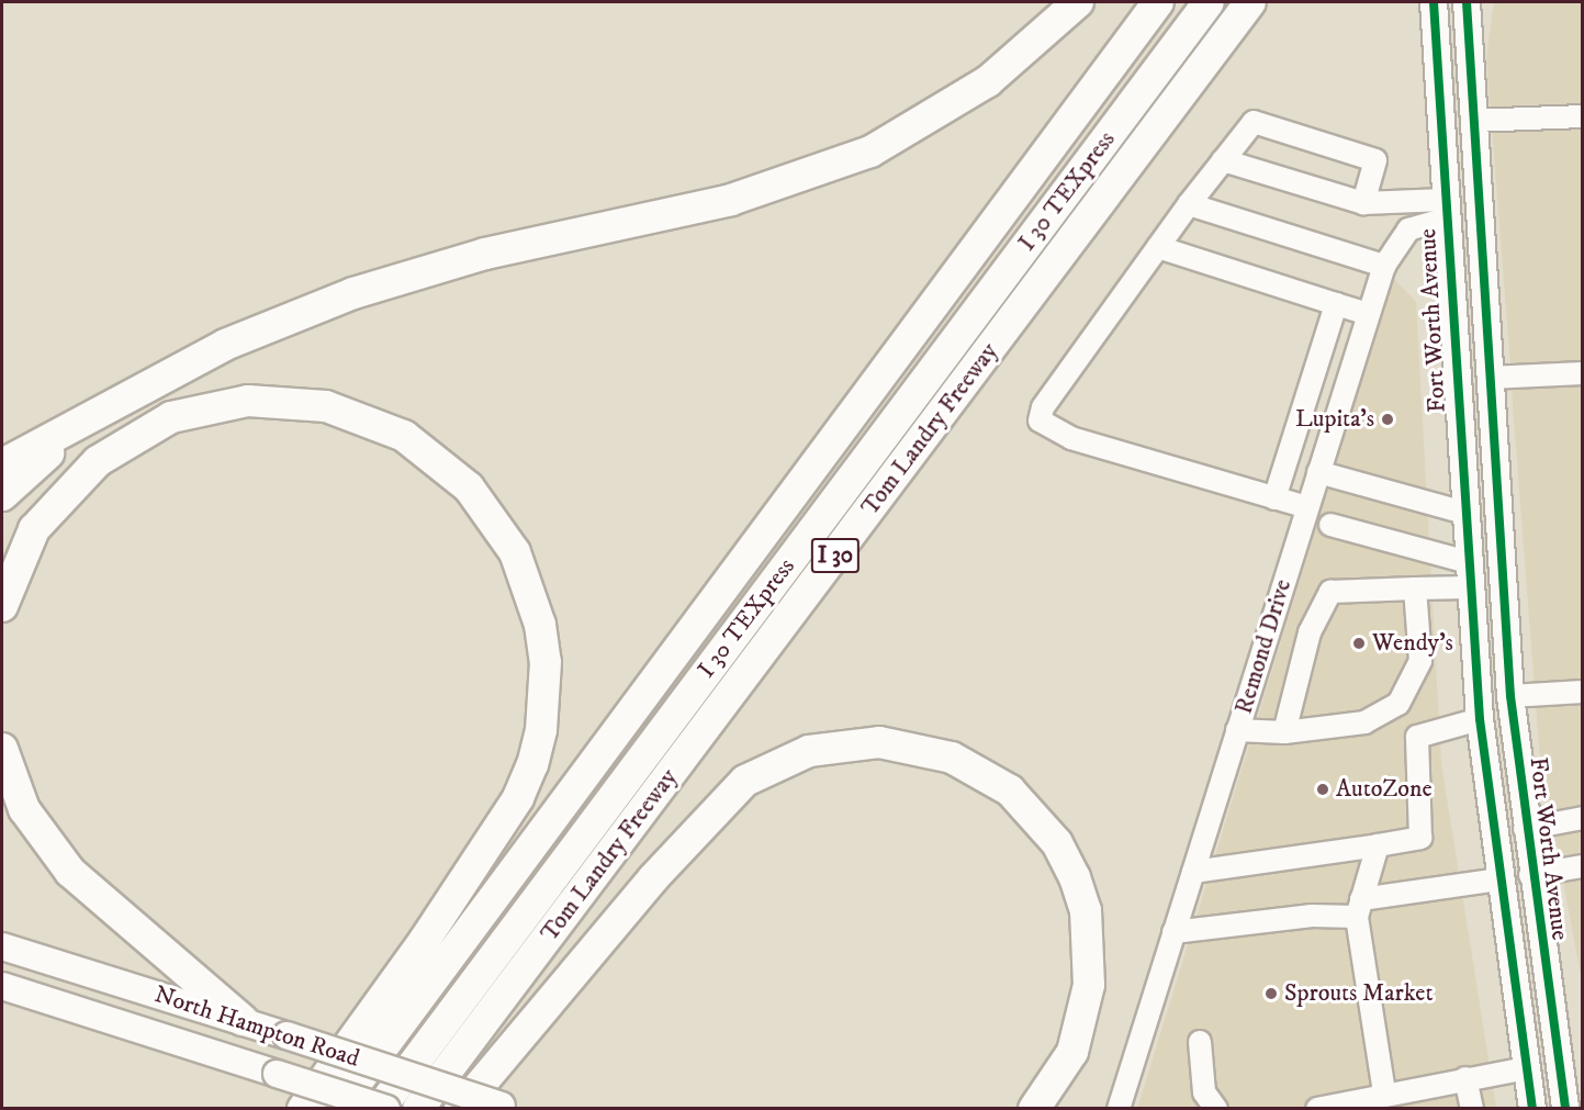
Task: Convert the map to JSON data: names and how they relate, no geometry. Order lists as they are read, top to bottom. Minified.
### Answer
{"streets":{"highway":["I 30 TEXpress","Tom Landry Freeway","I 30"],"main road":["Fort Worth Avenue","North Hampton Road"],"street":["Remond Drive"]},"crossings":[["Fort Worth Avenue","Remond Drive"]],"places":["Lupita's","Wendy's","AutoZone","Sprouts Market"]}
